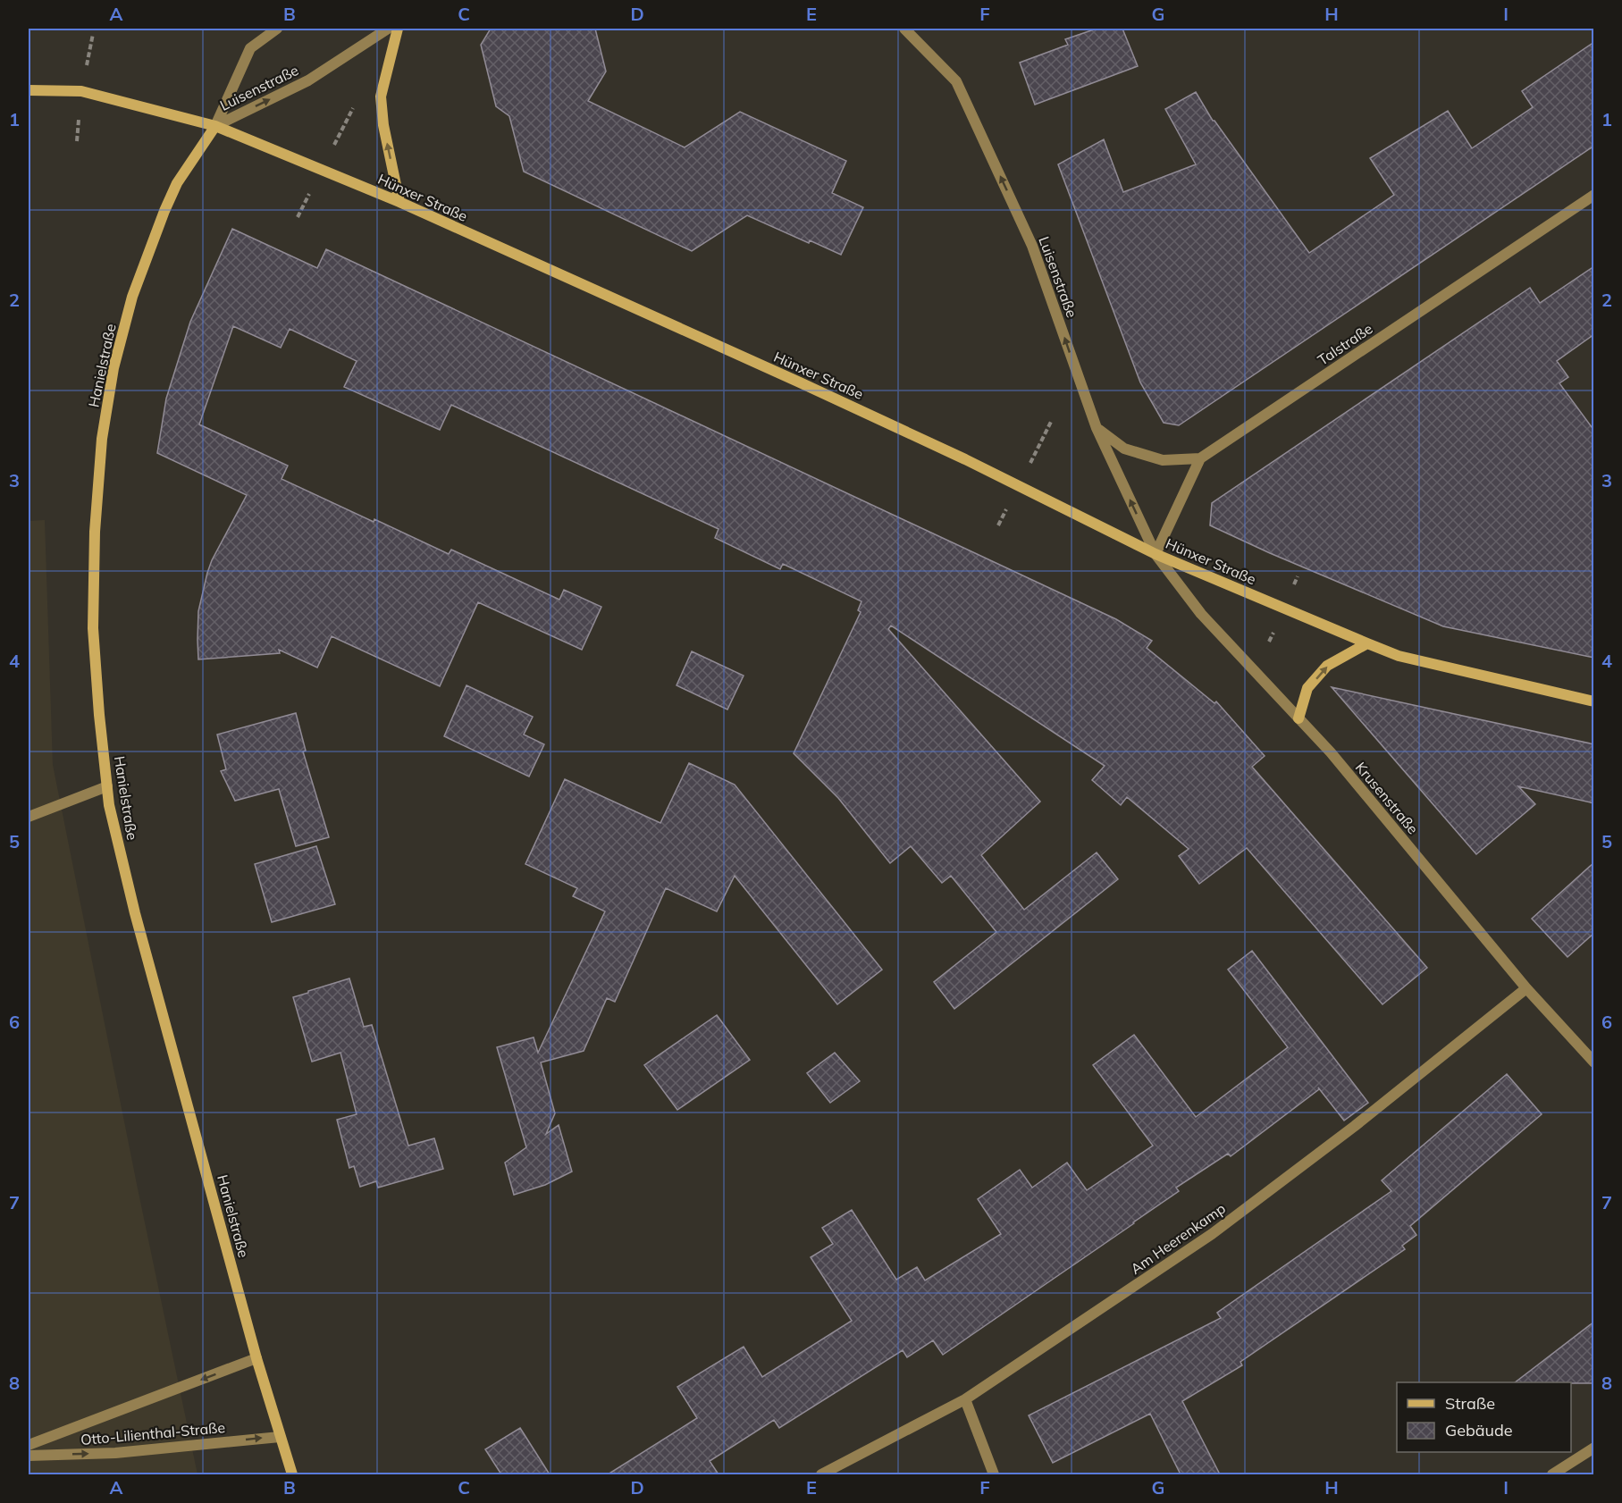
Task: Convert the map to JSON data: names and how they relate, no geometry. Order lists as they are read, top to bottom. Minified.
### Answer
{"streets":{"main road":["Hünxer Straße","Hanielstraße"],"street":["Luisenstraße","Talstraße","Krusenstraße","Am Heerenkamp","Otto-Lilienthal-Straße"]},"crossings":[["Luisenstraße","Hünxer Straße"],["Luisenstraße","Hanielstraße"],["Luisenstraße","Krusenstraße"],["Hünxer Straße","Hanielstraße"],["Hünxer Straße","Krusenstraße"],["Hanielstraße","Otto-Lilienthal-Straße"],["Krusenstraße","Am Heerenkamp"]],"legend":["Straße","Gebäude"],"grid":{"columns":["A","B","C","D","E","F","G","H","I"],"rows":["1","2","3","4","5","6","7","8"]}}
